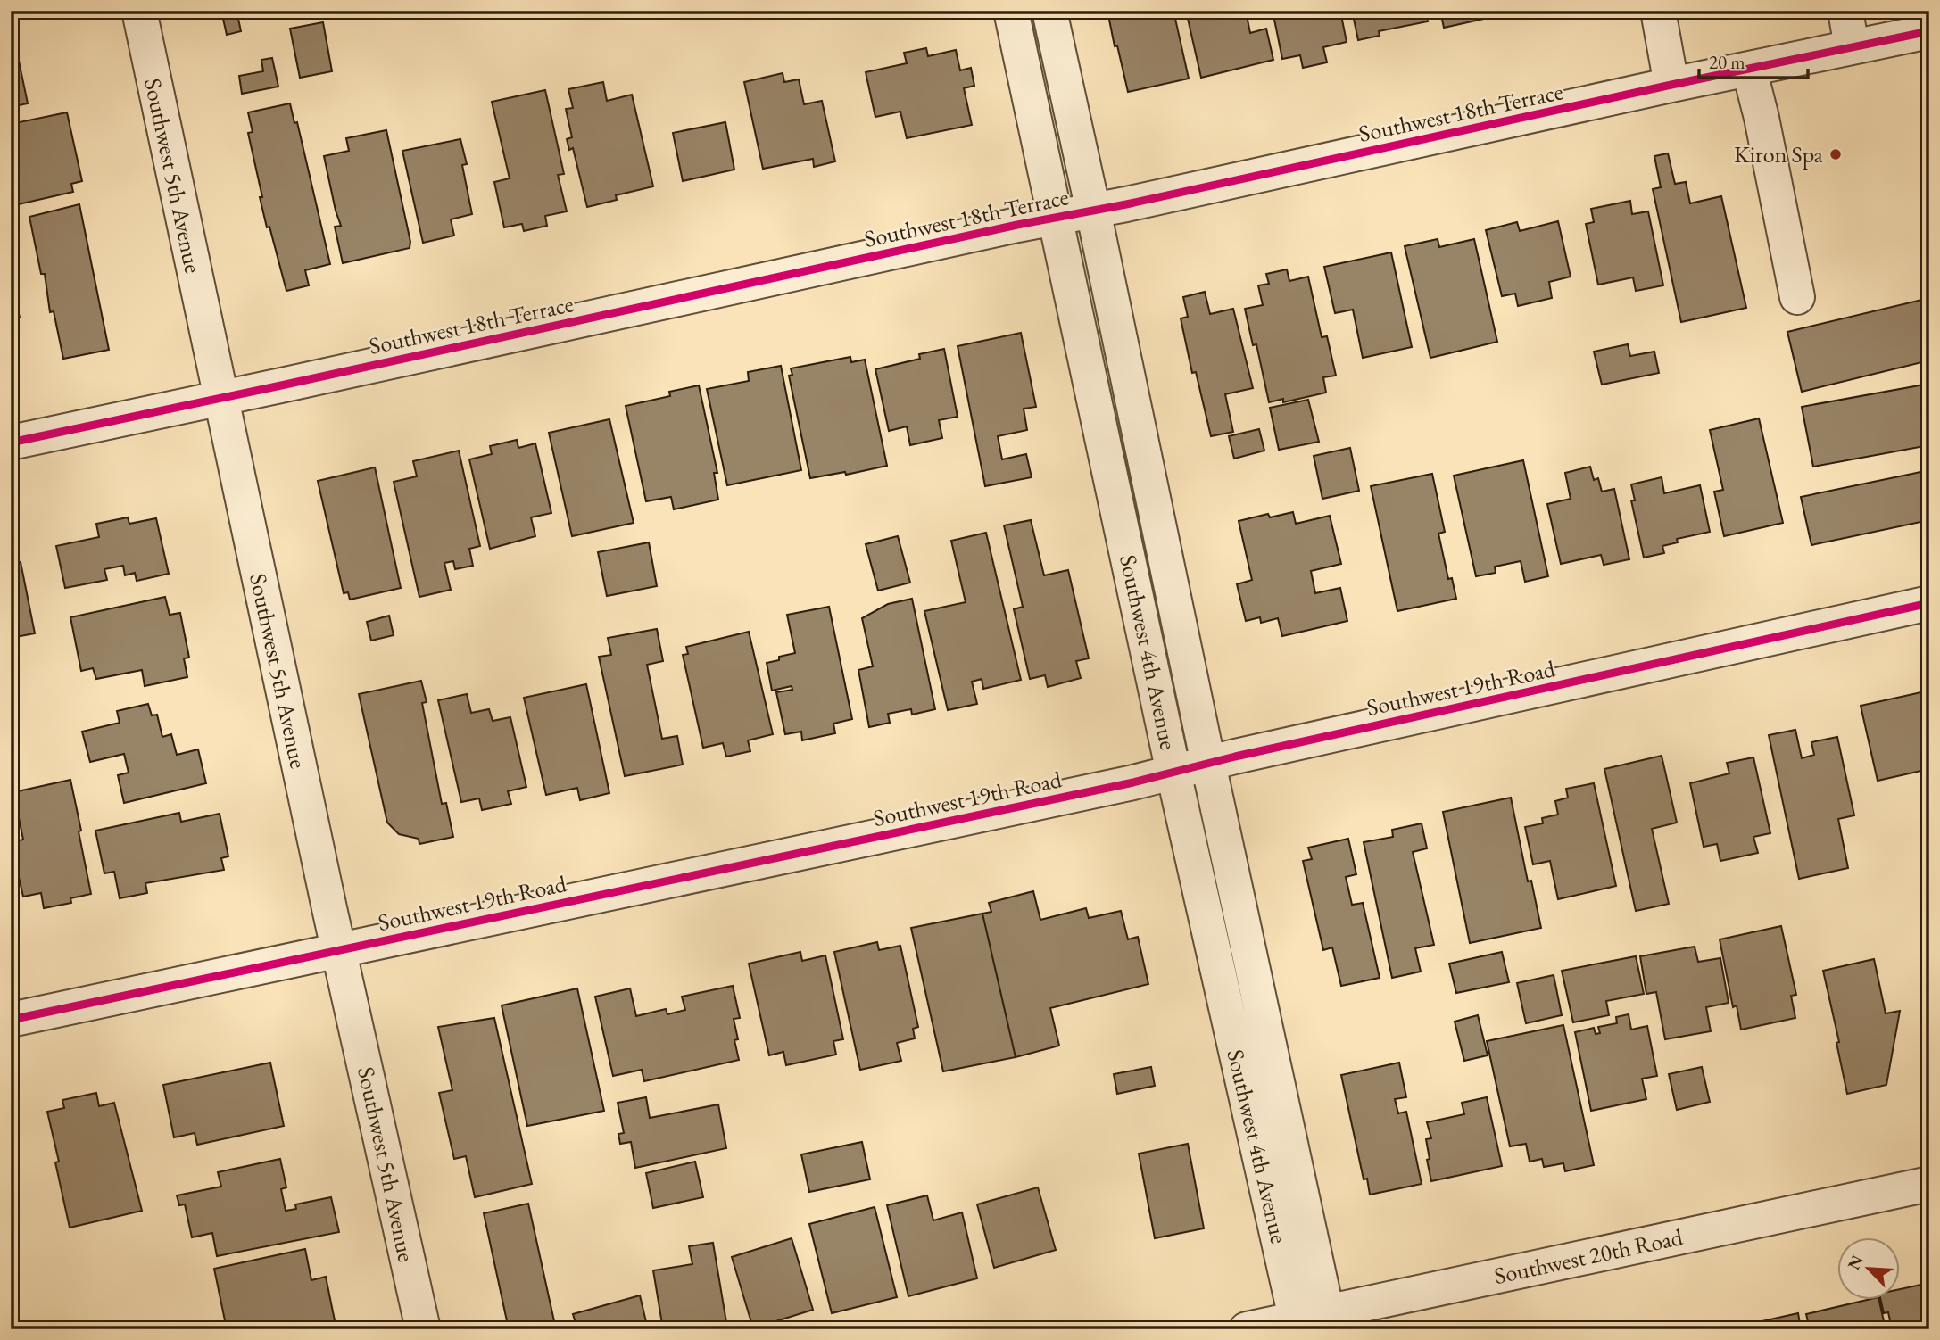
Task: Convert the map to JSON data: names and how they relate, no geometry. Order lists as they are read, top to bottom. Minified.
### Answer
{"streets":{"street":["Southwest 18th Terrace","Southwest 5th Avenue","Southwest 4th Avenue","Southwest 19th Road","Southwest 20th Road"]},"crossings":[["Southwest 18th Terrace","Southwest 5th Avenue"],["Southwest 18th Terrace","Southwest 4th Avenue"],["Southwest 5th Avenue","Southwest 19th Road"],["Southwest 4th Avenue","Southwest 19th Road"],["Southwest 4th Avenue","Southwest 20th Road"]],"places":["Kiron Spa"],"scale_bar":"20 m","north":"top left"}
